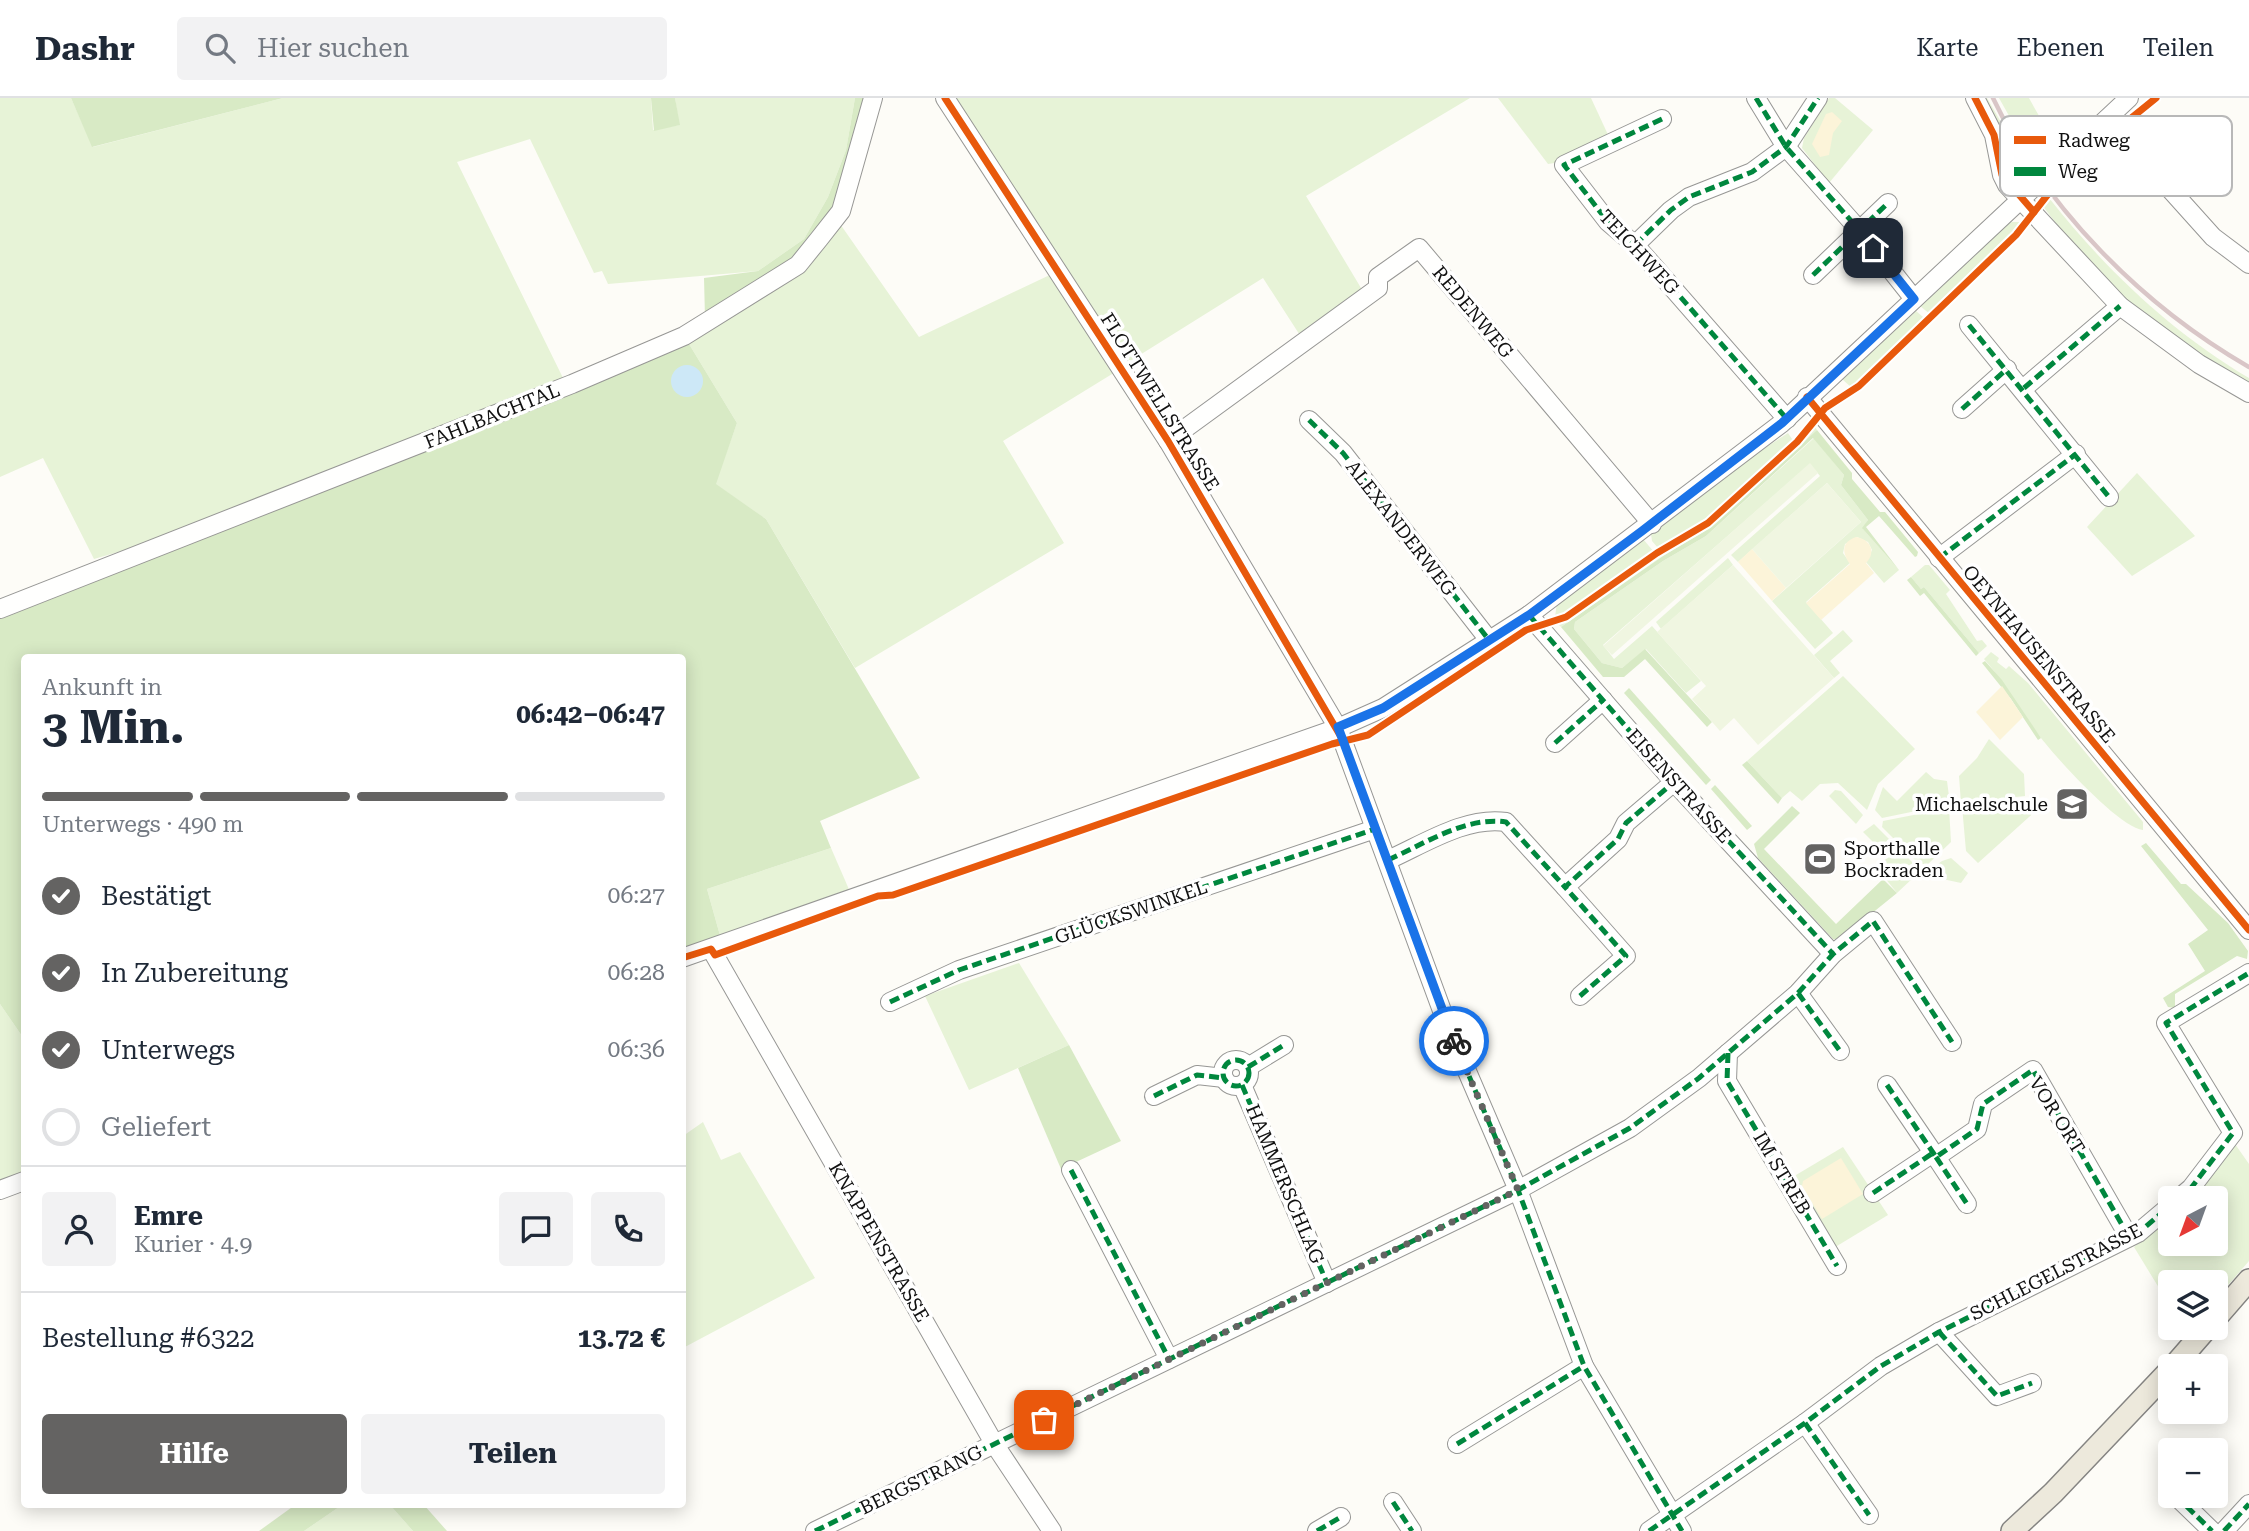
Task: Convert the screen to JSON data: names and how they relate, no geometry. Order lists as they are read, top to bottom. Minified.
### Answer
{"streets":{"street":["TEICHWEG","REDENWEG","FLOTTWELLSTRASSE","FAHLBACHTAL","ALEXANDERWEG","OEYNHAUSENSTRASSE","EISENSTRASSE","GLÜCKSWINKEL","VOR ORT","IM STREB","HAMMERSCHLAG","KNAPPENSTRASSE","SCHLEGELSTRASSE","BERGSTRANG"]},"crossings":[["REDENWEG","FLOTTWELLSTRASSE"],["FLOTTWELLSTRASSE","GLÜCKSWINKEL"],["FLOTTWELLSTRASSE","SCHLEGELSTRASSE"],["FLOTTWELLSTRASSE","BERGSTRANG"],["VOR ORT","SCHLEGELSTRASSE"],["HAMMERSCHLAG","BERGSTRANG"],["KNAPPENSTRASSE","BERGSTRANG"]],"places":{"school or university":["Michaelschule"],"sports":["Sporthalle Bockraden"]},"legend":["Radweg","Weg"],"north":"bottom left","page":{"header":"Dashr","search":"Hier suchen","nav":["Karte","Ebenen","Teilen"],"heading":["3 Min.","Ankunft in","06:42–06:47"],"panel":["Emre","Kurier · 4.9","Bestellung #6322","13.72 €"],"bar":"Unterwegs · 490 m","list":[["Bestätigt","06:27"],["In Zubereitung","06:28"],["Unterwegs","06:36"],"Geliefert"],"map_buttons":["+","−"],"buttons":["Hilfe","Teilen"]}}
